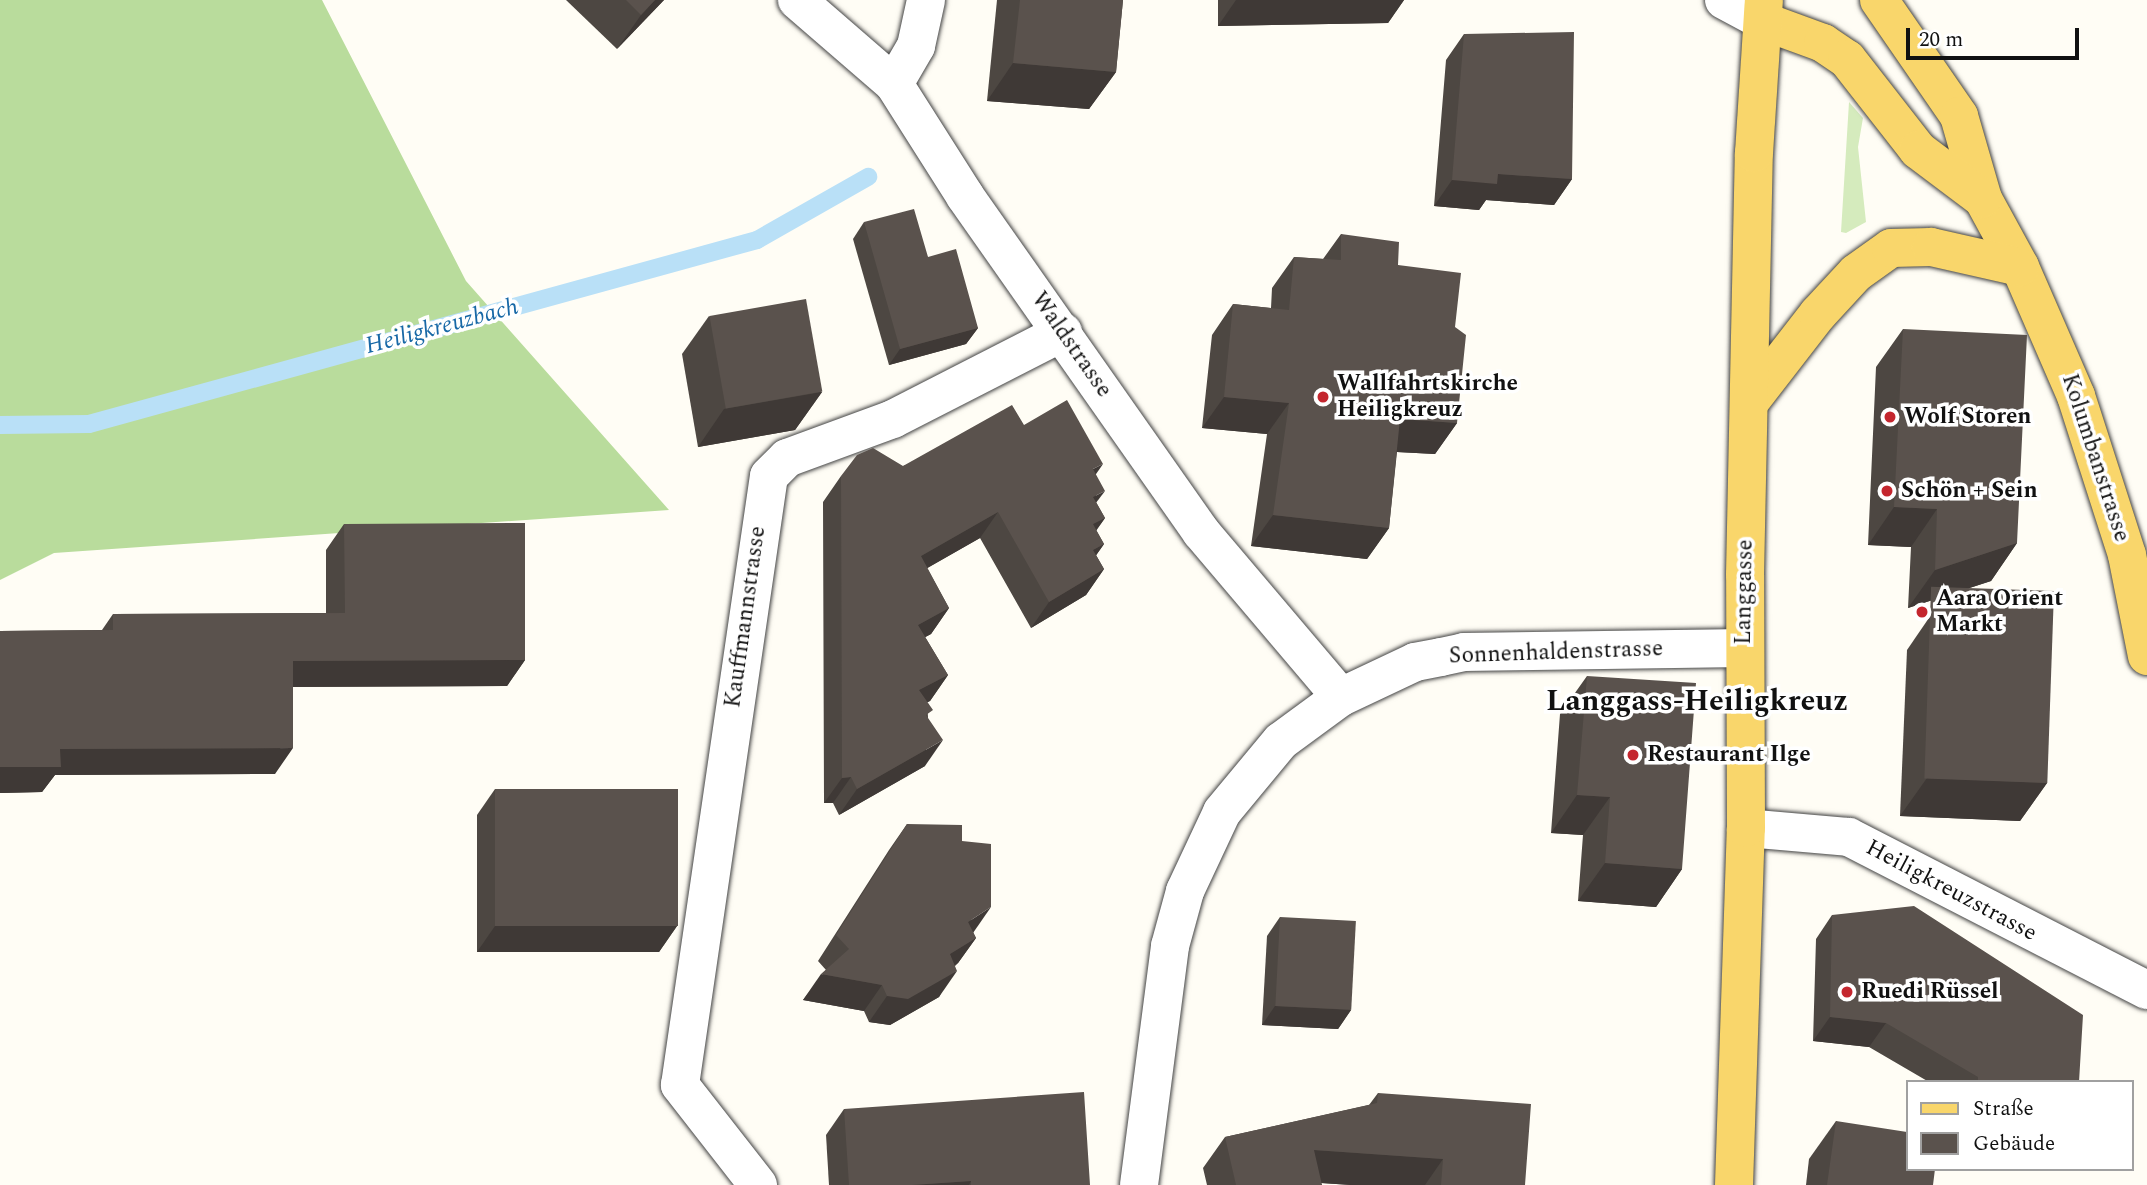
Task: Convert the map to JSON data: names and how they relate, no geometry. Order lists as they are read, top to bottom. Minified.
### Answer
{"streets":{"main road":["Kolumbanstrasse","Langgasse"],"street":["Waldstrasse","Kauffmannstrasse","Sonnenhaldenstrasse","Heiligkreuzstrasse"]},"crossings":[["Waldstrasse","Kauffmannstrasse"],["Waldstrasse","Sonnenhaldenstrasse"],["Kolumbanstrasse","Langgasse"],["Langgasse","Sonnenhaldenstrasse"],["Langgasse","Heiligkreuzstrasse"]],"districts":["Langgass-Heiligkreuz"],"water":["Heiligkreuzbach"],"places":["Wallfahrtskirche Heiligkreuz","Wolf Storen","Schön + Sein","Aara Orient Markt","Restaurant Ilge","Ruedi Rüssel"],"legend":["Straße","Gebäude"],"scale_bar":"20 m"}
